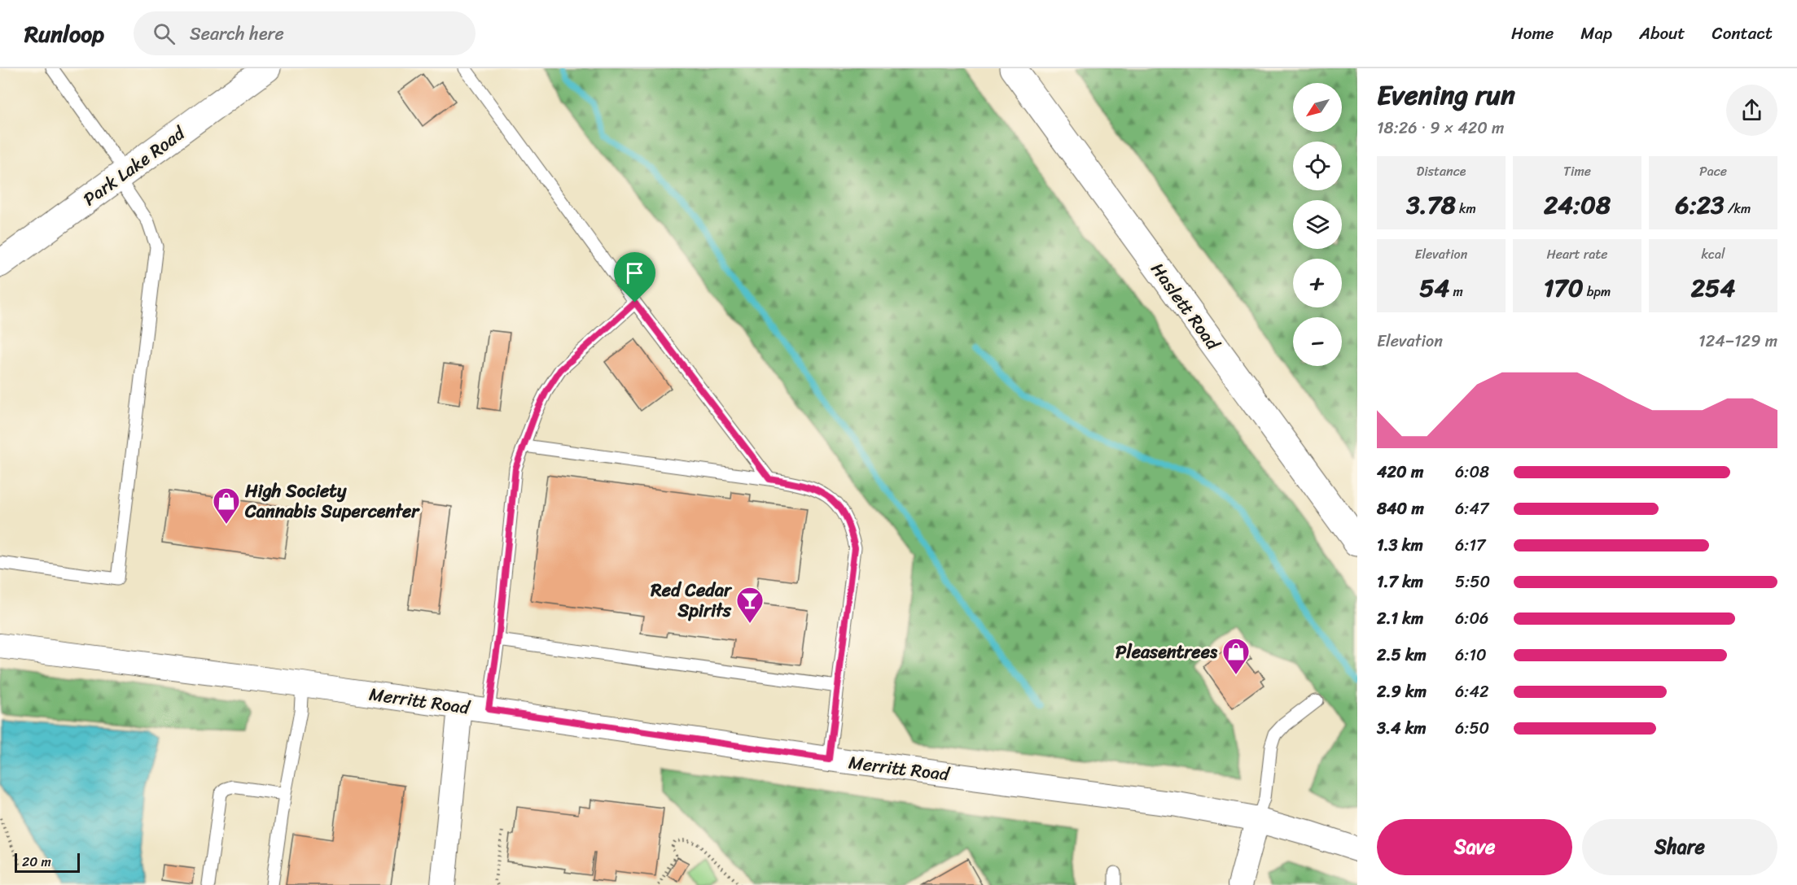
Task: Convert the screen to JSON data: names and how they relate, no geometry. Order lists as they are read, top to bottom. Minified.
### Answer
{"streets":{"main road":["Park Lake Road","Haslett Road"],"street":["Merritt Road"]},"places":{"shop":["High Society Cannabis Supercenter","Pleasentrees"],"bar":["Red Cedar Spirits"]},"scale_bar":"20 m","north":"bottom left","page":{"header":"Runloop","search":"Search here","nav":["Home","Map","About","Contact"],"heading":["Evening run","18:26 · 9 × 420 m"],"map_buttons":["+","−"],"stats":[["Distance","3.78 km"],["Time","24:08"],["Pace","6:23 /km"],["Elevation","54 m"],["Heart rate","170 bpm"],["kcal","254"]],"chart":["Elevation","124–129 m"],"list":[{"name":"420 m","note":"6:08"},{"name":"840 m","note":"6:47"},{"name":"1.3 km","note":"6:17"},{"name":"1.7 km","note":"5:50"},{"name":"2.1 km","note":"6:06"},{"name":"2.5 km","note":"6:10"},{"name":"2.9 km","note":"6:42"},{"name":"3.4 km","note":"6:50"}],"buttons":["Save","Share"],"scale":"20 m"}}
